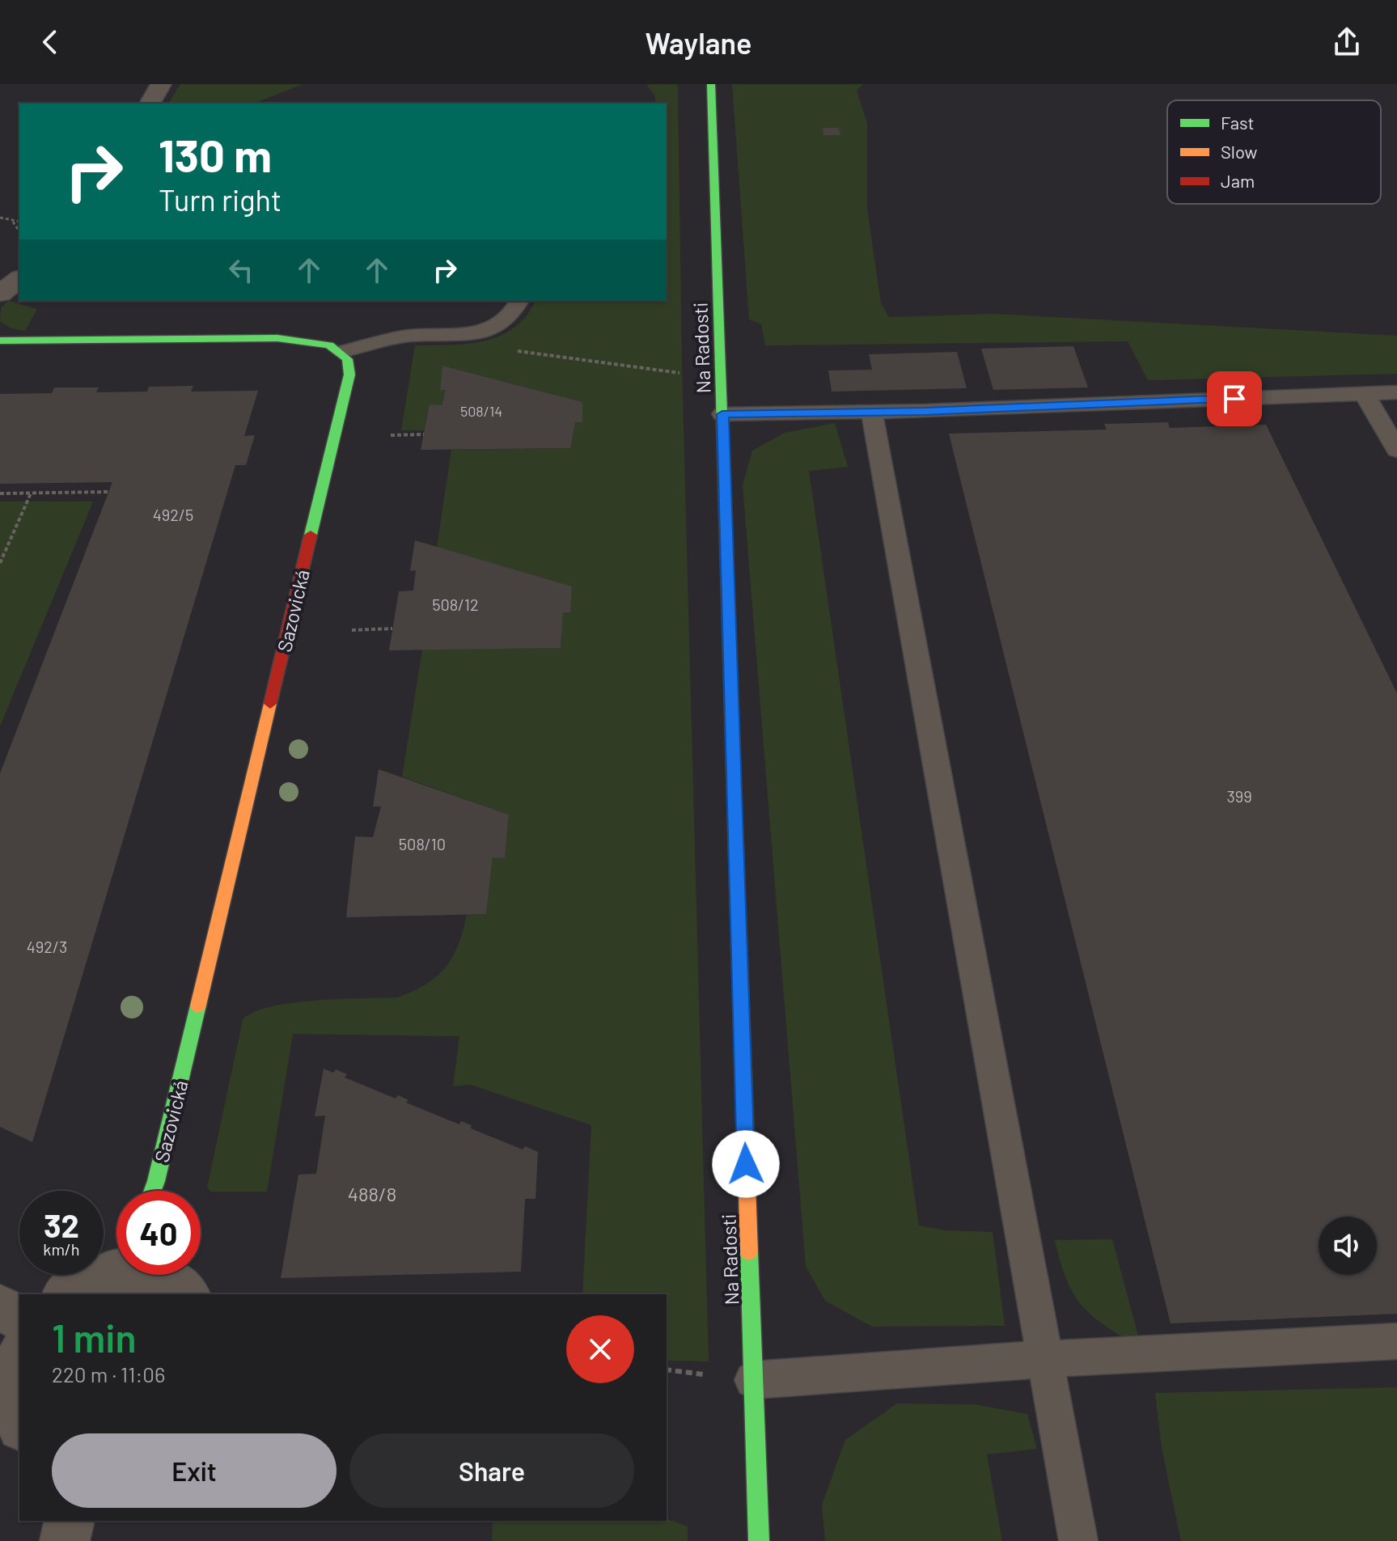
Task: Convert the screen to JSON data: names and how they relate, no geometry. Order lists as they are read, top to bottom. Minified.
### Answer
{"streets":{"street":["Na Radosti","Sazovická"]},"house_numbers":["508/14","492/5","508/12","399","508/10","492/3","488/8"],"legend":["Fast","Slow","Jam"],"page":{"header":"Waylane","turn":["130 m","Turn right"],"speed":"32 km/h","limit":"40","heading":["1 min","220 m · 11:06"],"buttons":["Exit","Share"]}}
